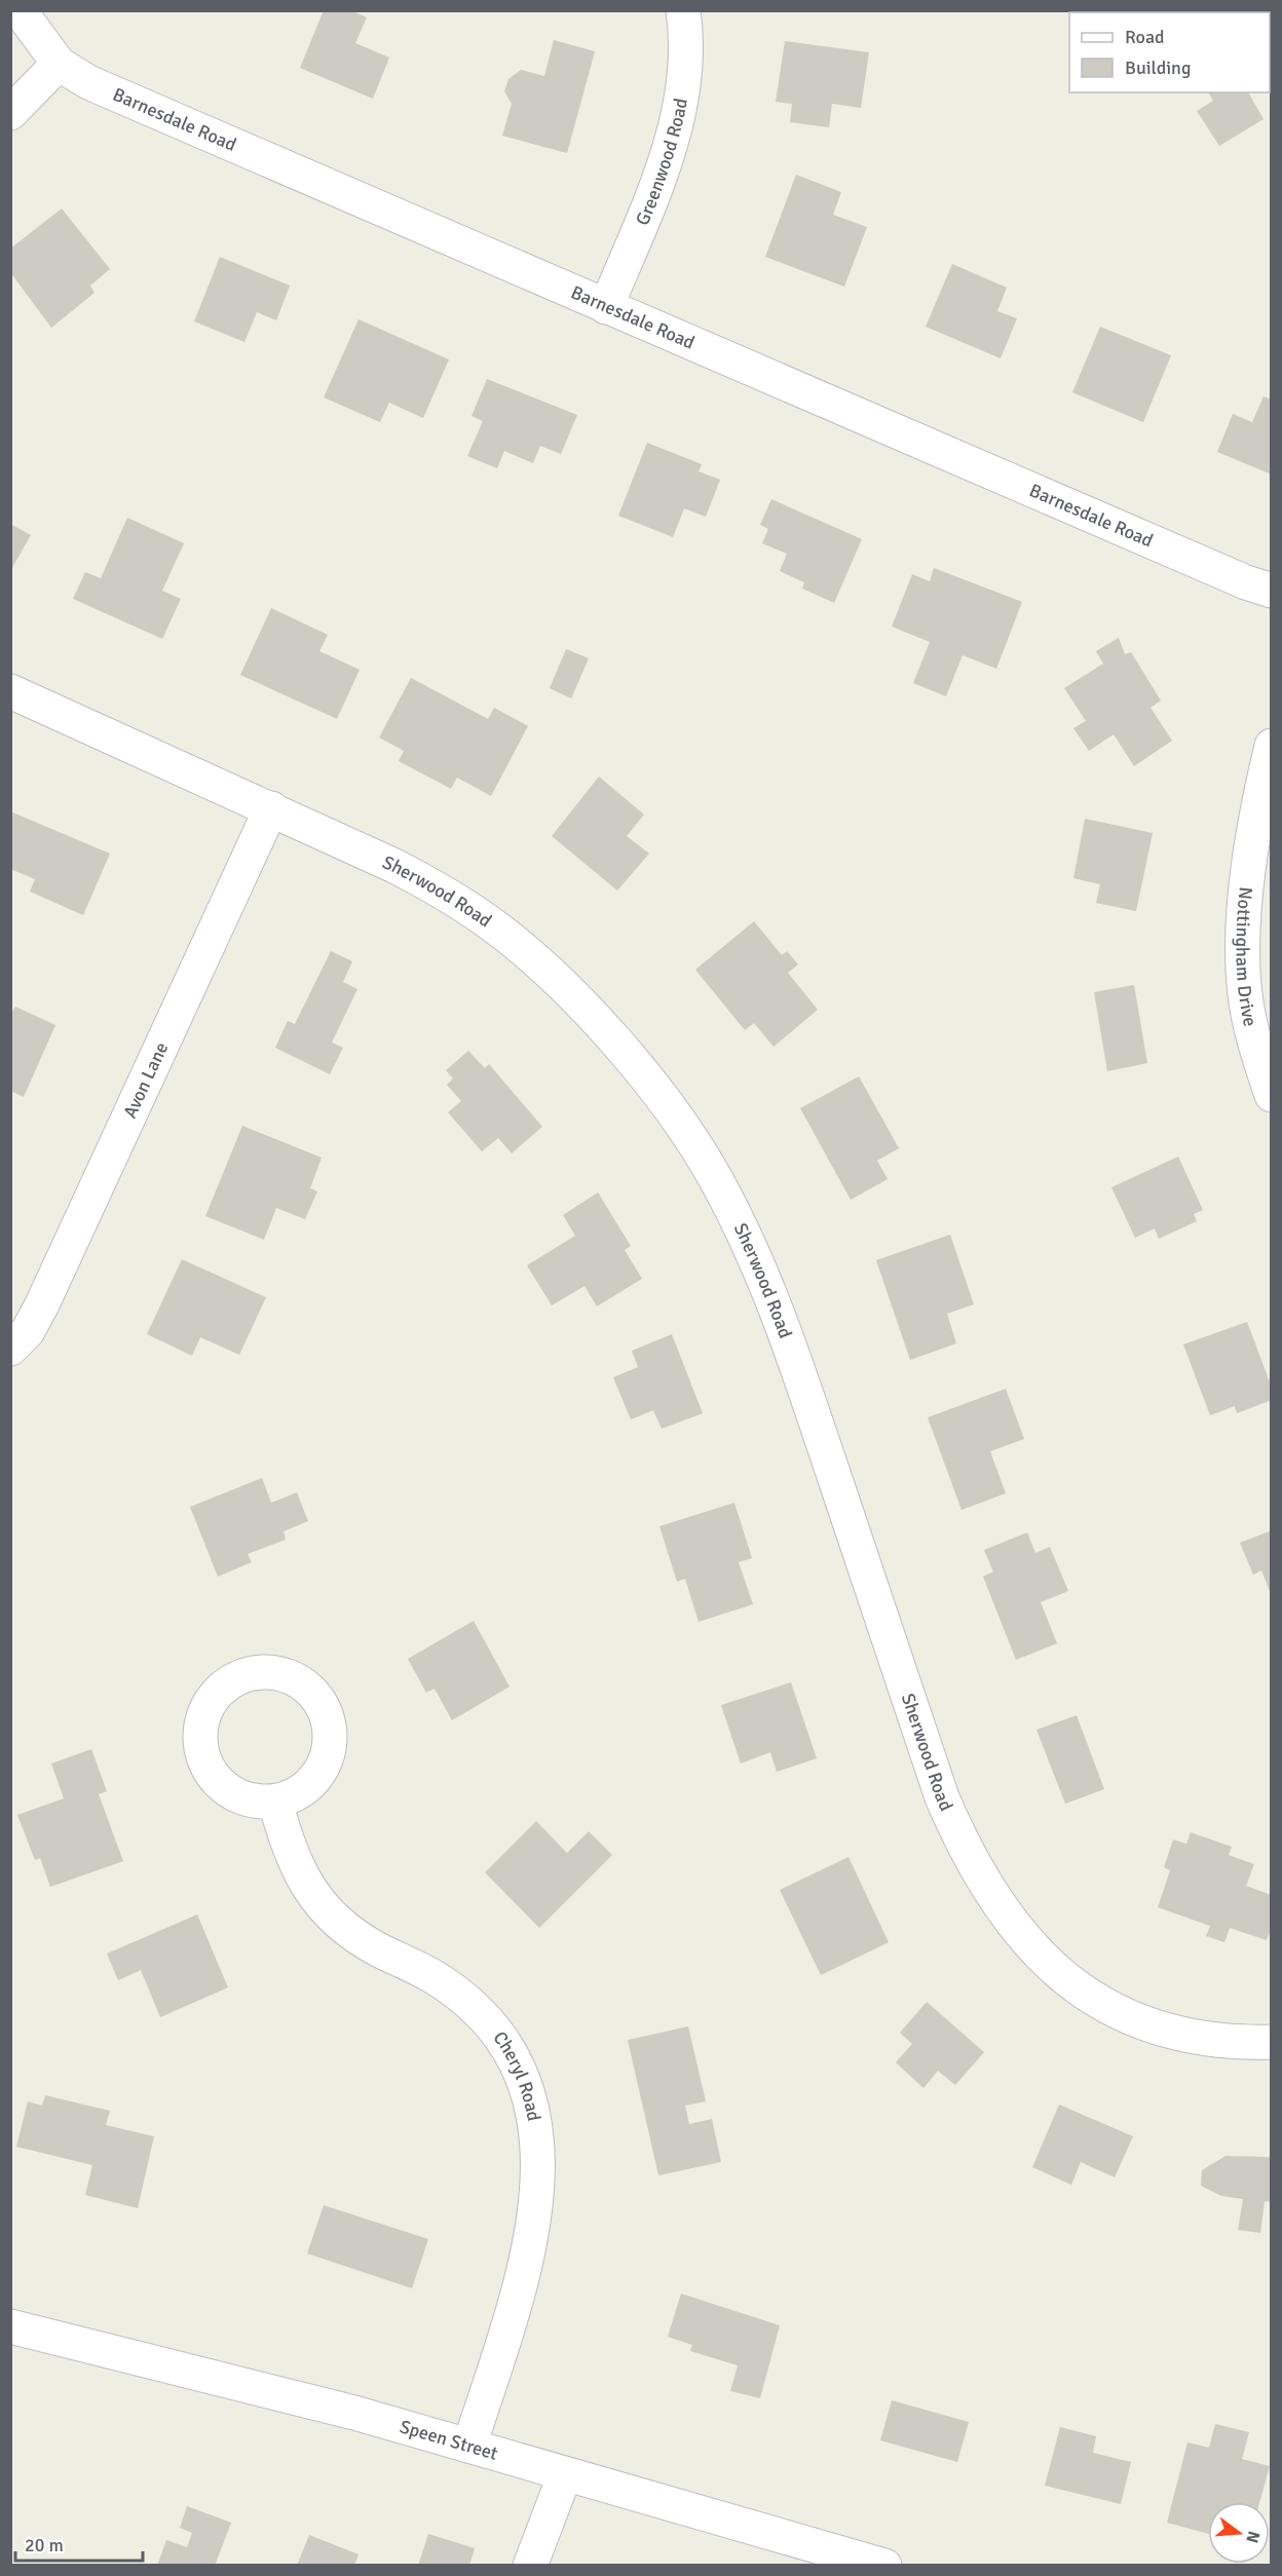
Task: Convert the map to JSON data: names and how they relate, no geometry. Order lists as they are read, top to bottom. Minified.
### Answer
{"streets":{"street":["Barnesdale Road","Greenwood Road","Sherwood Road","Nottingham Drive","Avon Lane","Cheryl Road","Speen Street"]},"crossings":[["Barnesdale Road","Greenwood Road"],["Sherwood Road","Avon Lane"],["Cheryl Road","Speen Street"]],"legend":["Road","Building"],"scale_bar":"20 m","north":"right"}
